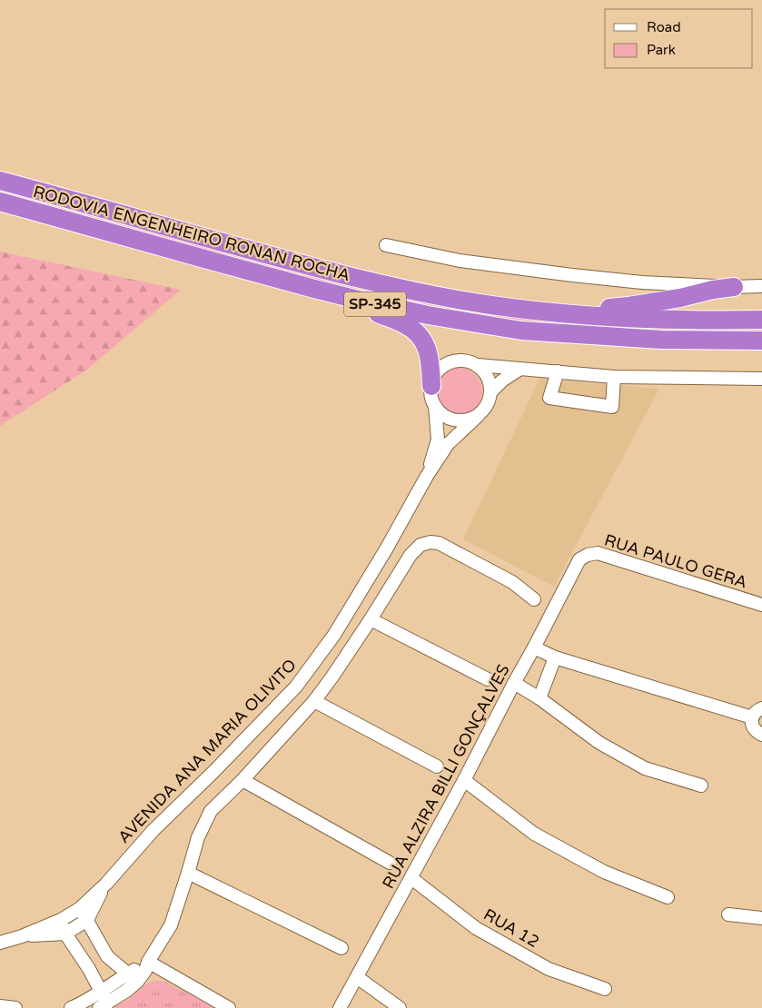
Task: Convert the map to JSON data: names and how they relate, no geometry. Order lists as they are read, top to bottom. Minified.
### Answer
{"streets":{"highway":["RODOVIA ENGENHEIRO RONAN ROCHA","SP-345"],"street":["RUA PAULO GERA","AVENIDA ANA MARIA OLIVITO","RUA ALZIRA BILLI GONÇALVES","RUA 12"]},"crossings":[["RUA PAULO GERA","RUA ALZIRA BILLI GONÇALVES"],["RUA ALZIRA BILLI GONÇALVES","RUA 12"]],"legend":["Road","Park"]}
